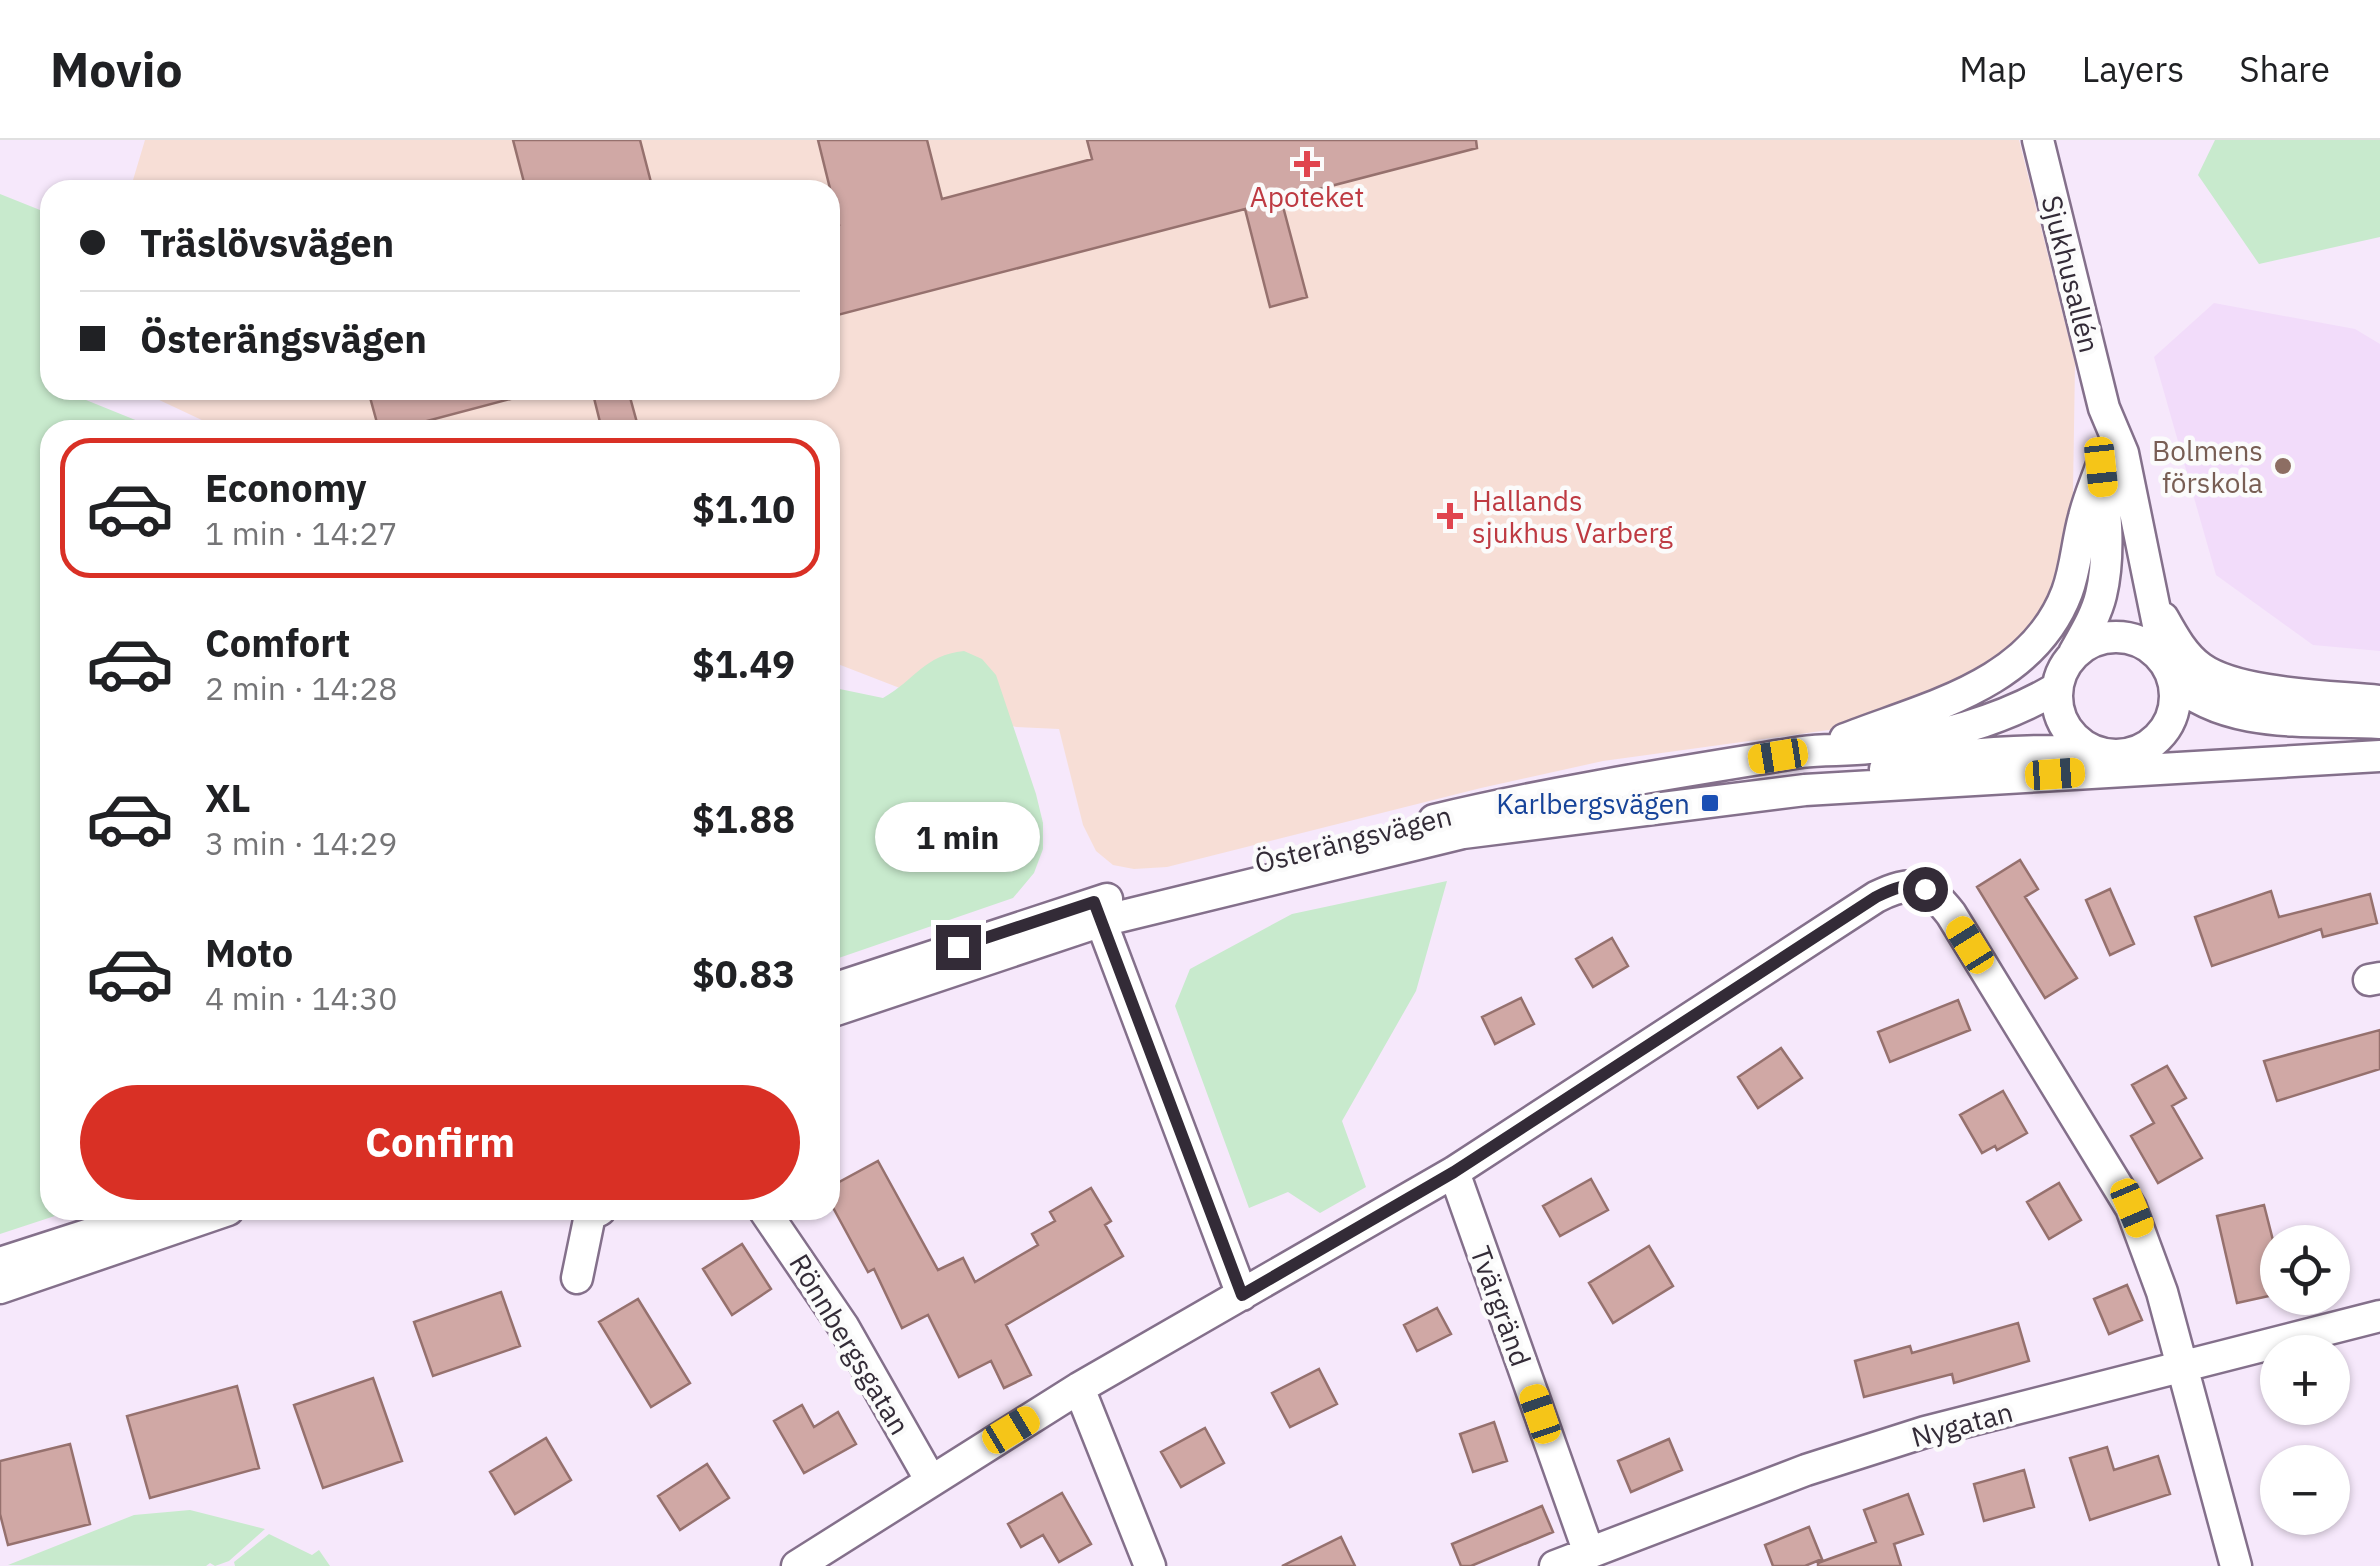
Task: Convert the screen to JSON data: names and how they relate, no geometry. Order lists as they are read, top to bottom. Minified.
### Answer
{"streets":{"street":["Sjukhusallén","Österängsvägen","Tvärgränd","Rönnbergsgatan","Nygatan"]},"crossings":[["Tvärgränd","Nygatan"]],"places":{"health":["Apoteket","Hallands sjukhus Varberg"],"other":["Bolmens förskola"],"transit":["Karlbergsvägen"]},"page":{"header":"Movio","nav":["Map","Layers","Share"],"banner":["Träslövsvägen","Österängsvägen"],"list":[{"name":"Economy","note":"1 min · 14:27","value":"$1.10"},{"name":"Comfort","note":"2 min · 14:28","value":"$1.49"},{"name":"XL","note":"3 min · 14:29","value":"$1.88"},{"name":"Moto","note":"4 min · 14:30","value":"$0.83"}],"bubble":"1 min","buttons":"Confirm","map_buttons":["+","−"]}}
